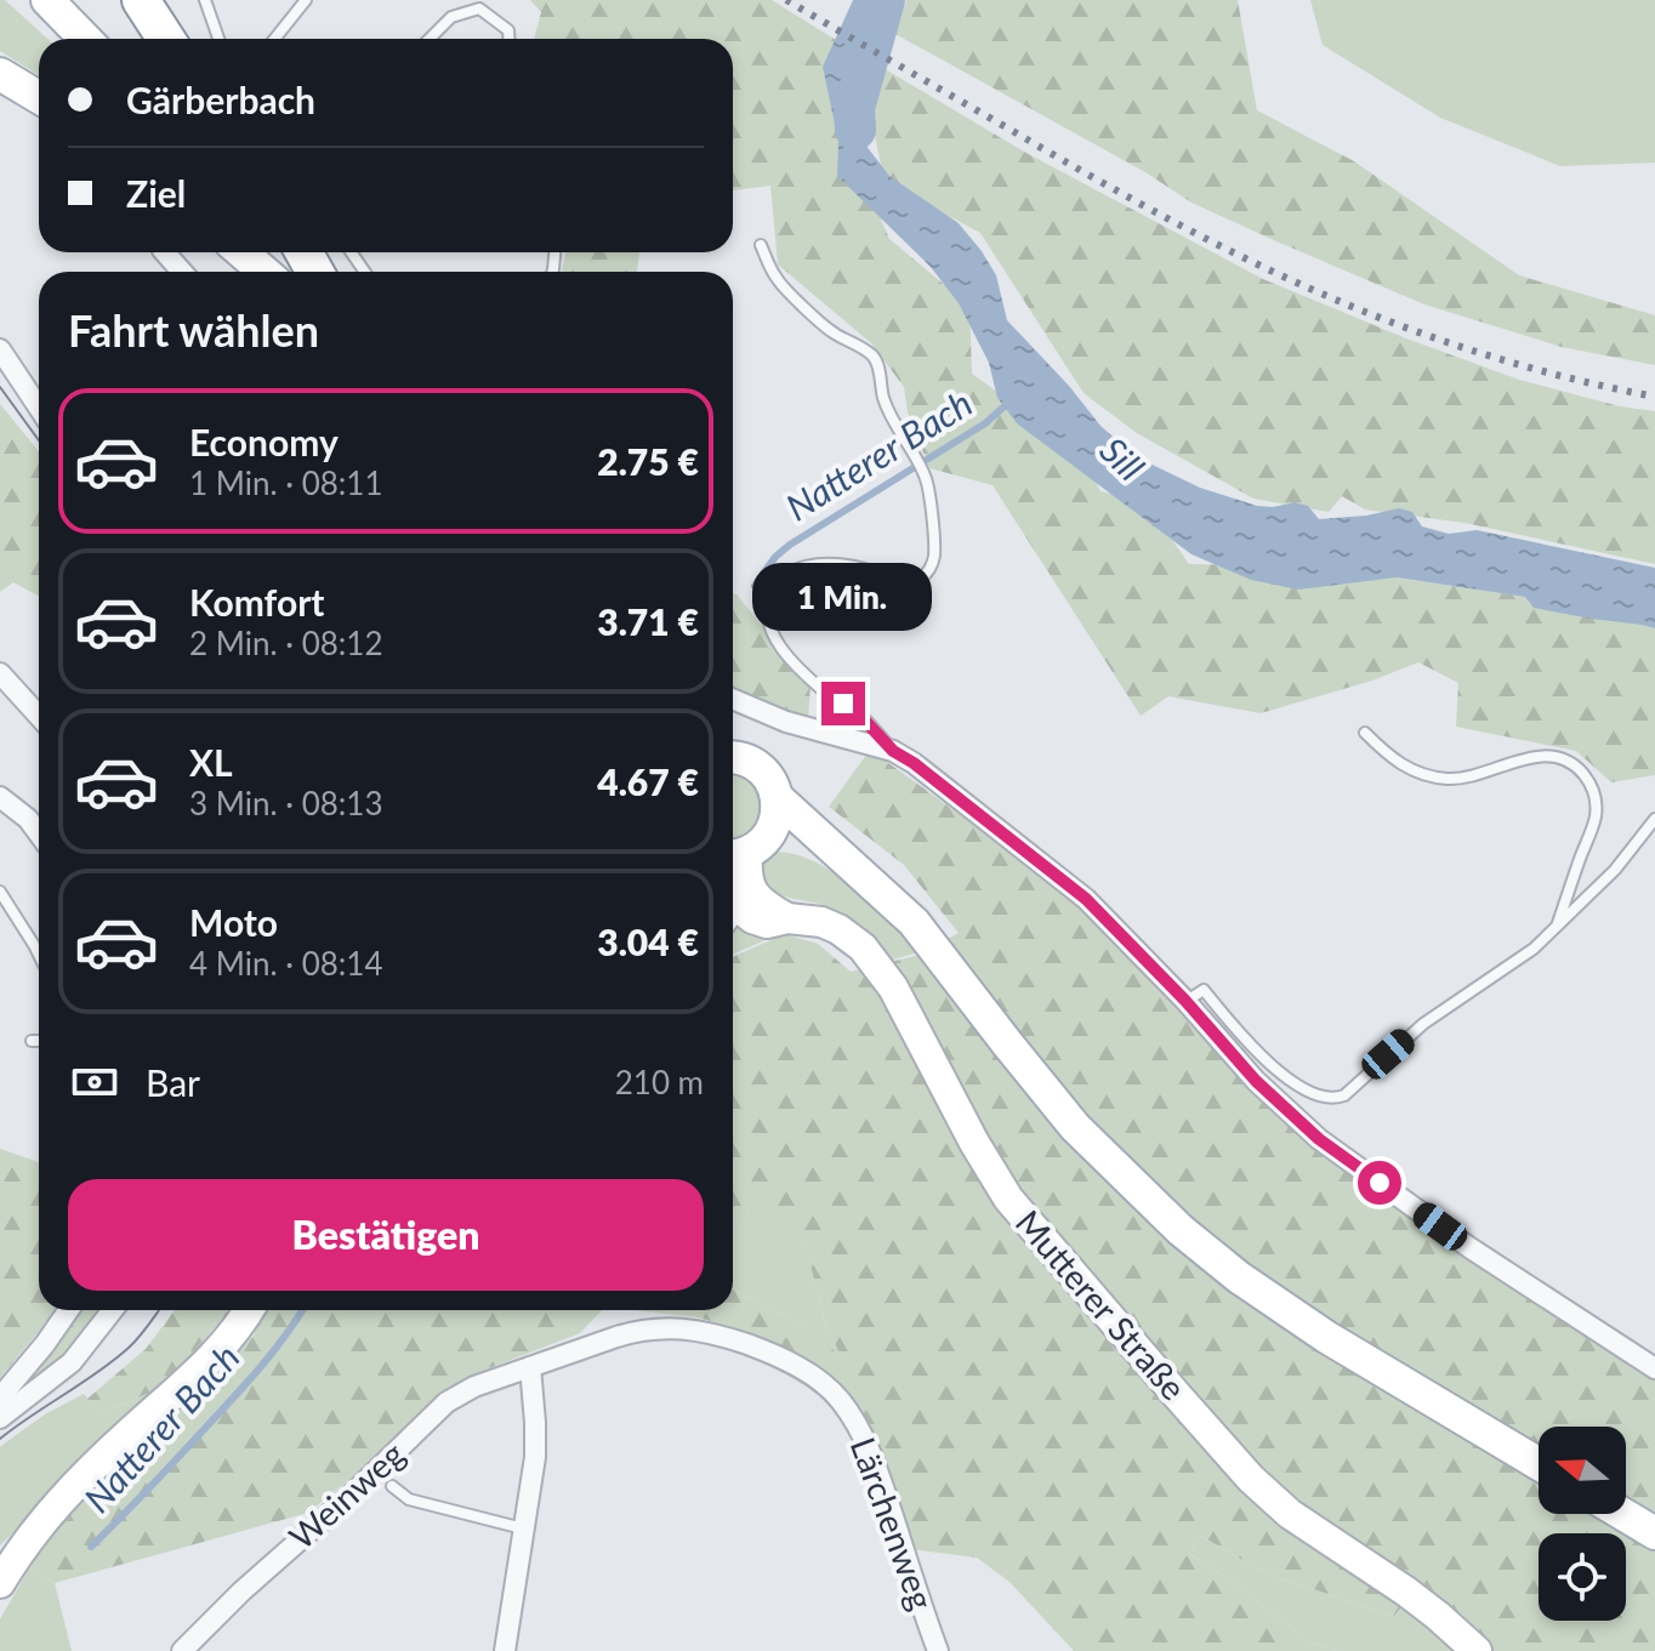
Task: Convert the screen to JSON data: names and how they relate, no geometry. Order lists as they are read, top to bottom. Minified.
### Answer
{"streets":{"main road":["Mutterer Straße"],"street":["Weinweg","Lärchenweg"]},"crossings":[["Weinweg","Lärchenweg"]],"water":["Natterer Bach","Sill"],"north":"left","page":{"banner":["Gärberbach","Ziel"],"heading":"Fahrt wählen","list":[{"name":"Economy","note":"1 Min. · 08:11","value":"2.75 €"},{"name":"Komfort","note":"2 Min. · 08:12","value":"3.71 €"},{"name":"XL","note":"3 Min. · 08:13","value":"4.67 €"},{"name":"Moto","note":"4 Min. · 08:14","value":"3.04 €"}],"bubble":"1 Min.","pay":["Bar","210 m"],"buttons":"Bestätigen"}}
